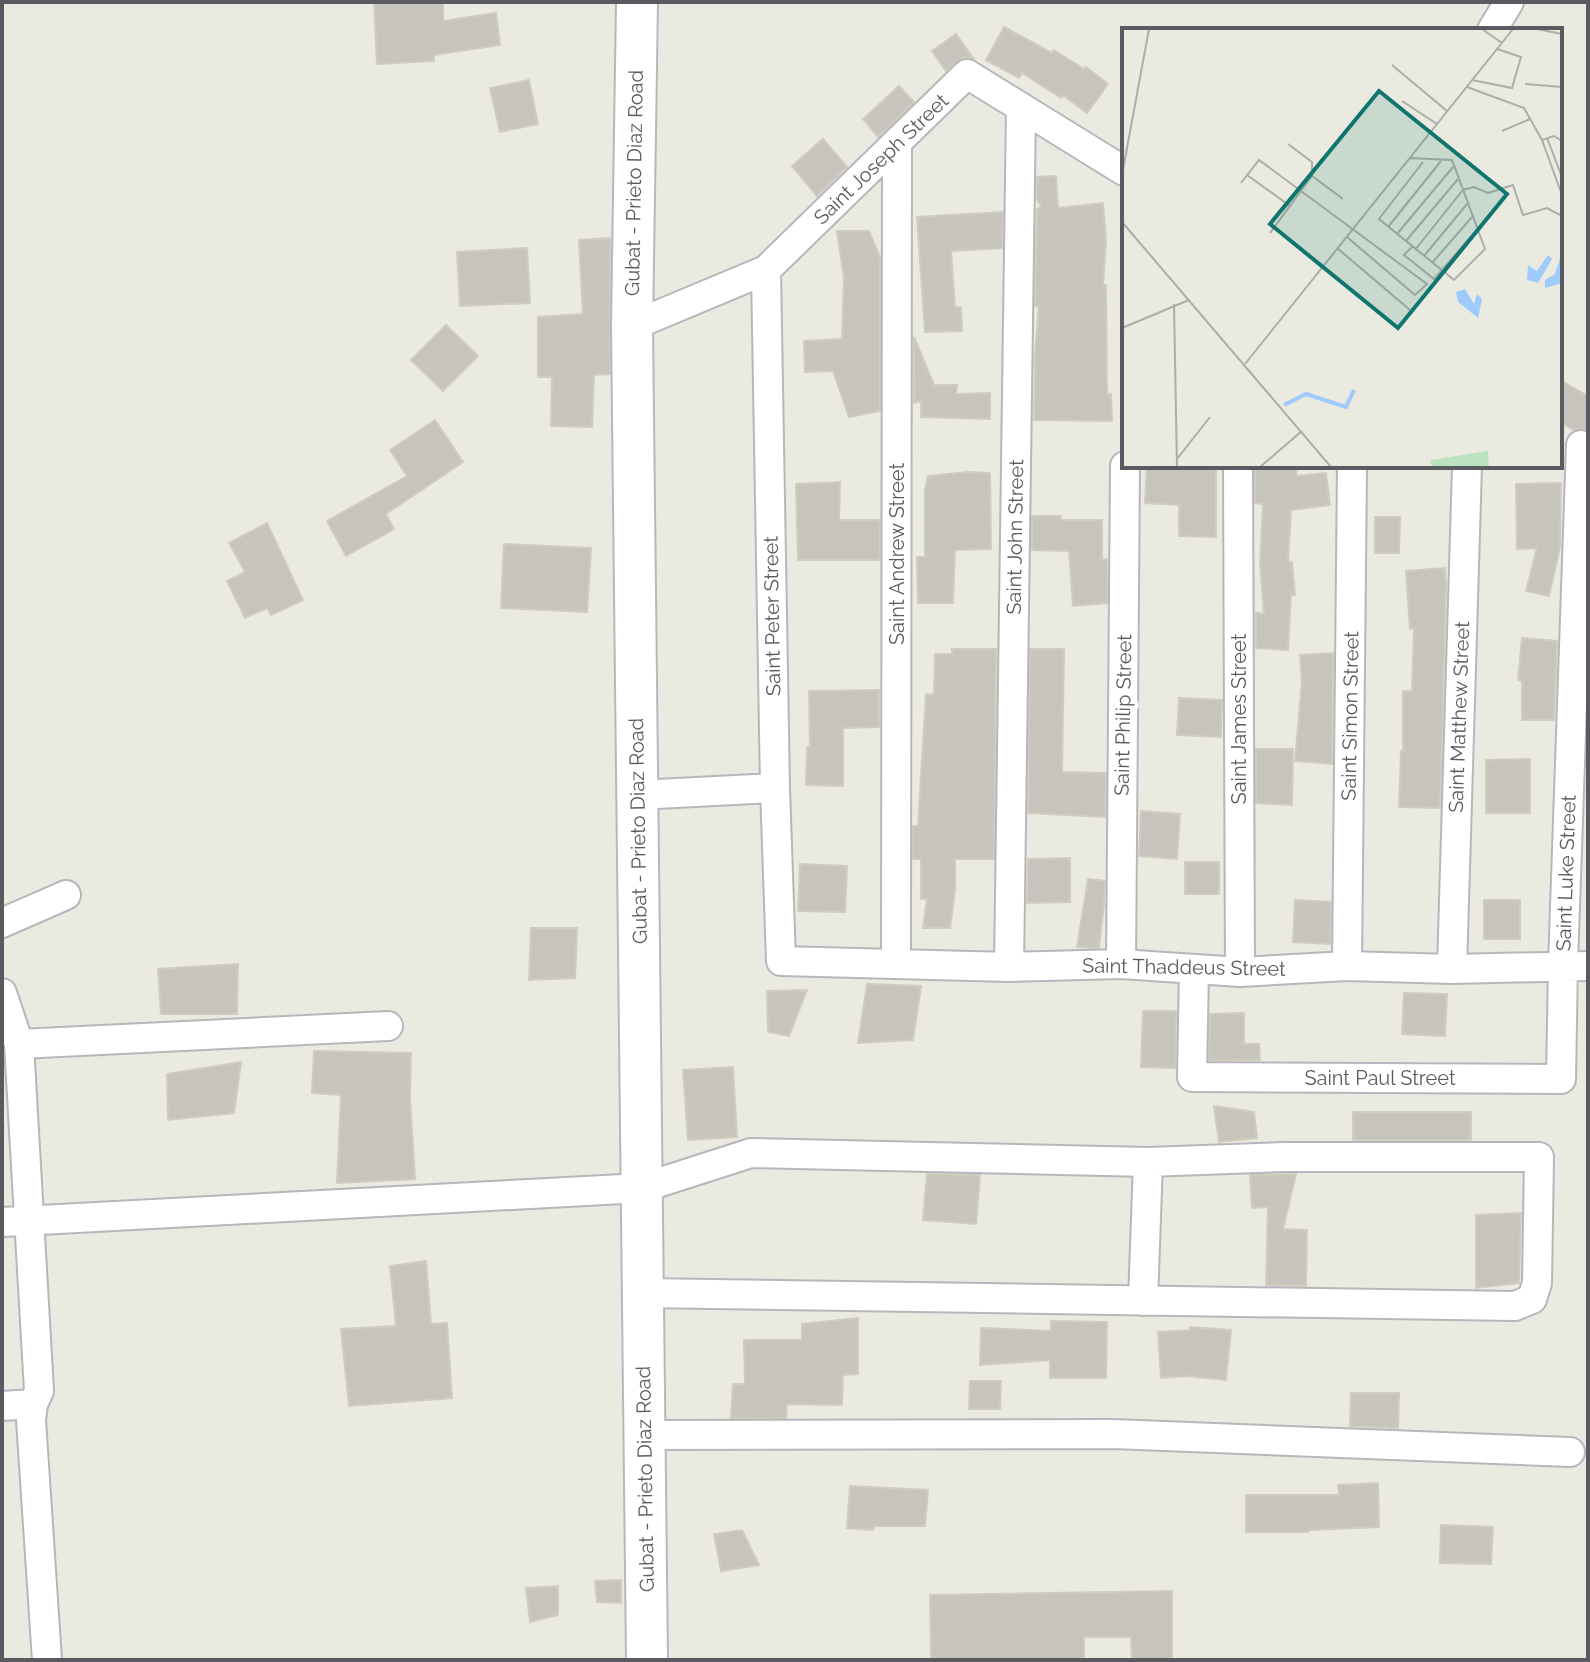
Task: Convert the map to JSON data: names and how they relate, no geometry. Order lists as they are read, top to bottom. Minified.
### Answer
{"streets":{"main road":["Gubat - Prieto Diaz Road"],"street":["Saint Joseph Street","Saint John Street","Saint Andrew Street","Saint Peter Street","Saint Philip Street","Saint Simon Street","Saint Matthew Street","Saint James Street","Saint Luke Street","Saint Thaddeus Street","Saint Paul Street"]},"crossings":[["Saint Joseph Street","Gubat - Prieto Diaz Road"],["Saint Joseph Street","Saint John Street"],["Saint Joseph Street","Saint Andrew Street"],["Saint Joseph Street","Saint Peter Street"],["Saint John Street","Saint Thaddeus Street"],["Saint Andrew Street","Saint Thaddeus Street"],["Saint Peter Street","Saint Thaddeus Street"],["Saint Philip Street","Saint Thaddeus Street"],["Saint Simon Street","Saint Thaddeus Street"],["Saint Matthew Street","Saint Thaddeus Street"],["Saint James Street","Saint Thaddeus Street"],["Saint Luke Street","Saint Thaddeus Street"],["Saint Luke Street","Saint Paul Street"],["Saint Thaddeus Street","Saint Paul Street"]]}
